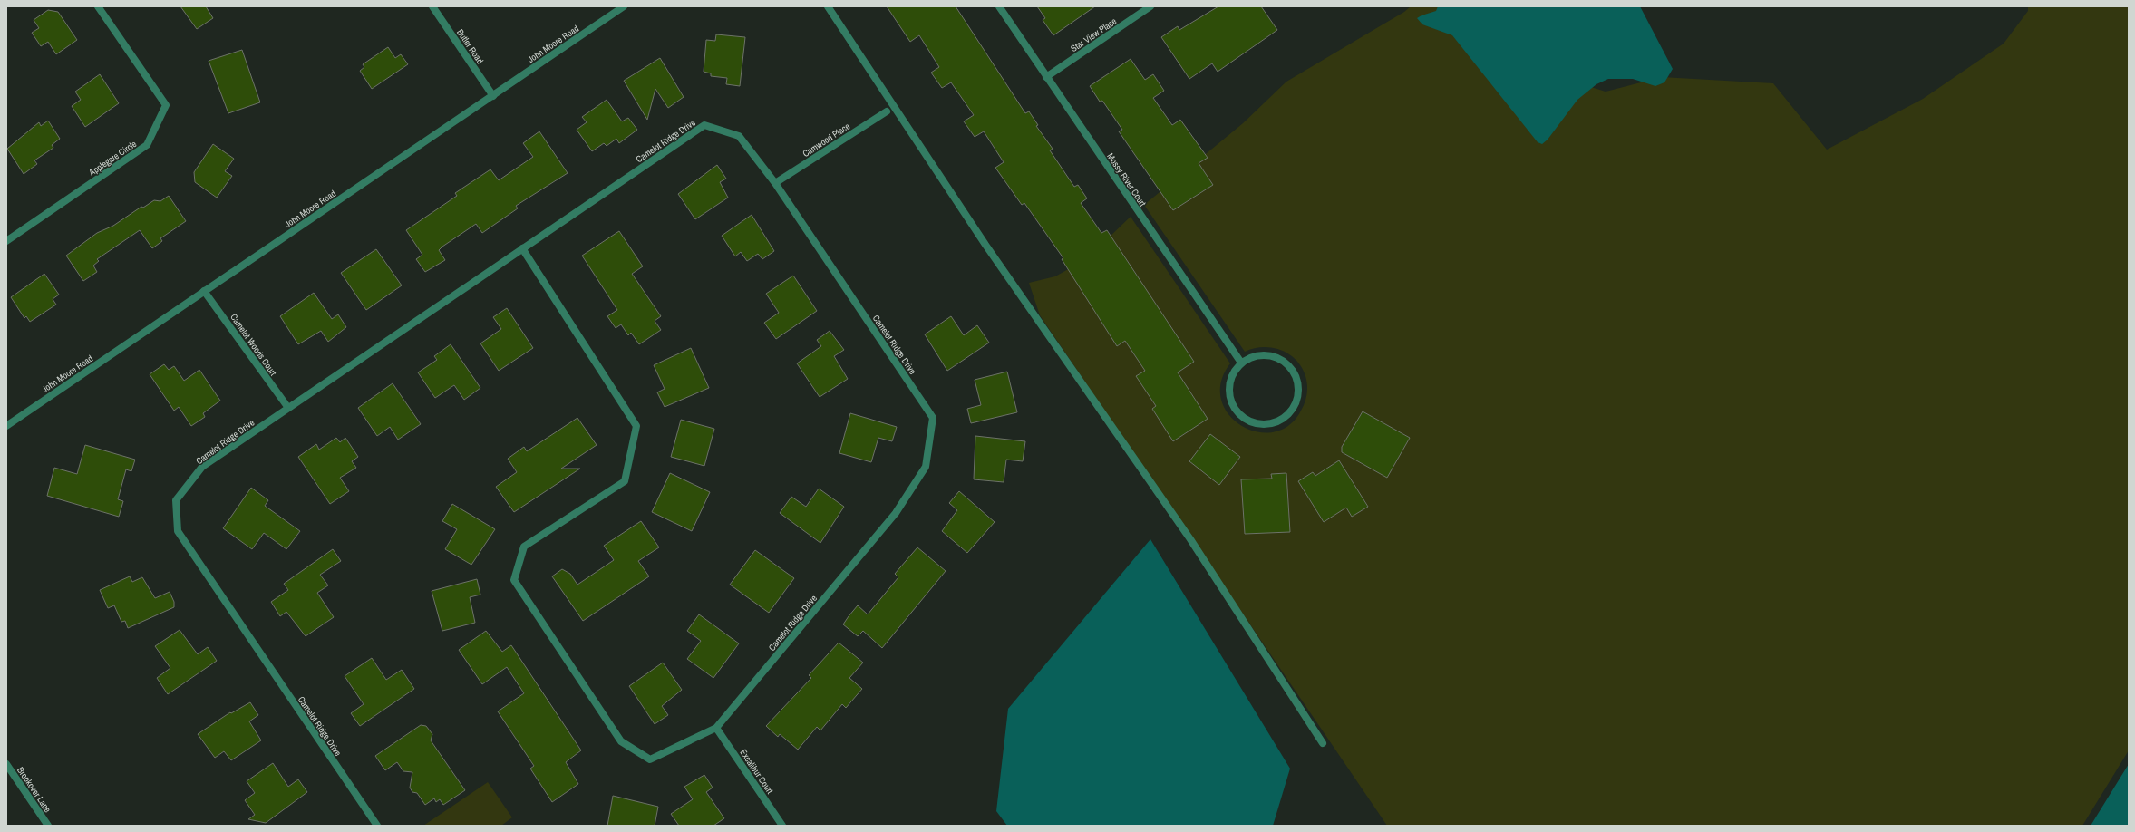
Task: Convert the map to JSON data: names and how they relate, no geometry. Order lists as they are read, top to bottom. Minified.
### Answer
{"streets":{"street":["Star View Place","John Moore Road","Butler Road","Camwood Place","Camelot Ridge Drive","Applegate Circle","Mossy River Court","Camelot Woods Court","Excalibur Court","Brookover Lane"]},"crossings":[["Star View Place","Mossy River Court"],["John Moore Road","Butler Road"],["John Moore Road","Camelot Woods Court"],["Camwood Place","Camelot Ridge Drive"],["Camelot Ridge Drive","Camelot Woods Court"],["Camelot Ridge Drive","Excalibur Court"]]}
